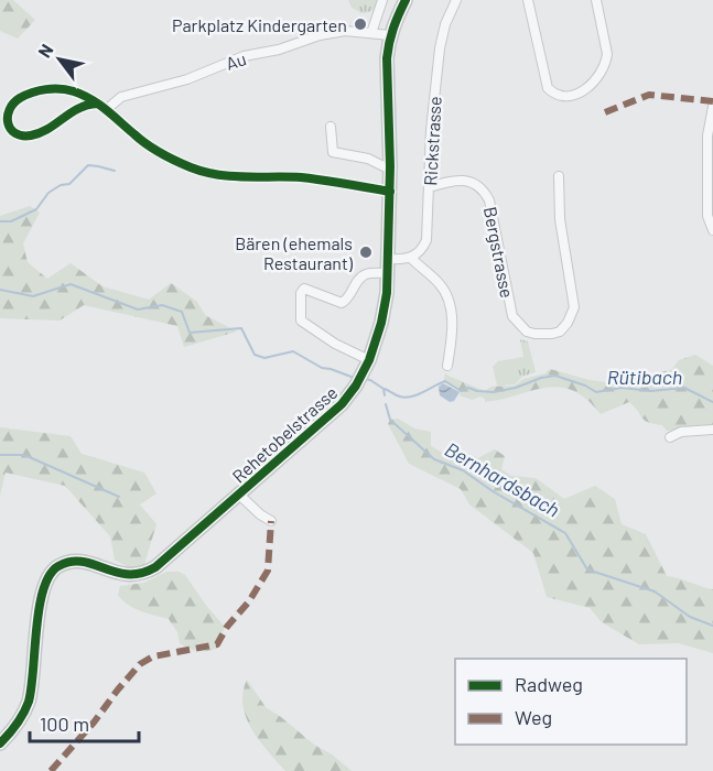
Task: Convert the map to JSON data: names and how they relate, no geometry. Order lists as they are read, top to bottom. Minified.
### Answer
{"streets":{"street":["Au","Rickstrasse","Bergstrasse","Rehetobelstrasse"]},"crossings":[["Au","Rehetobelstrasse"],["Rickstrasse","Bergstrasse"]],"water":["Rütibach","Bernhardsbach"],"places":["Parkplatz Kindergarten","Bären (ehemals Restaurant)"],"legend":["Radweg","Weg"],"scale_bar":"100 m","north":"top left"}
